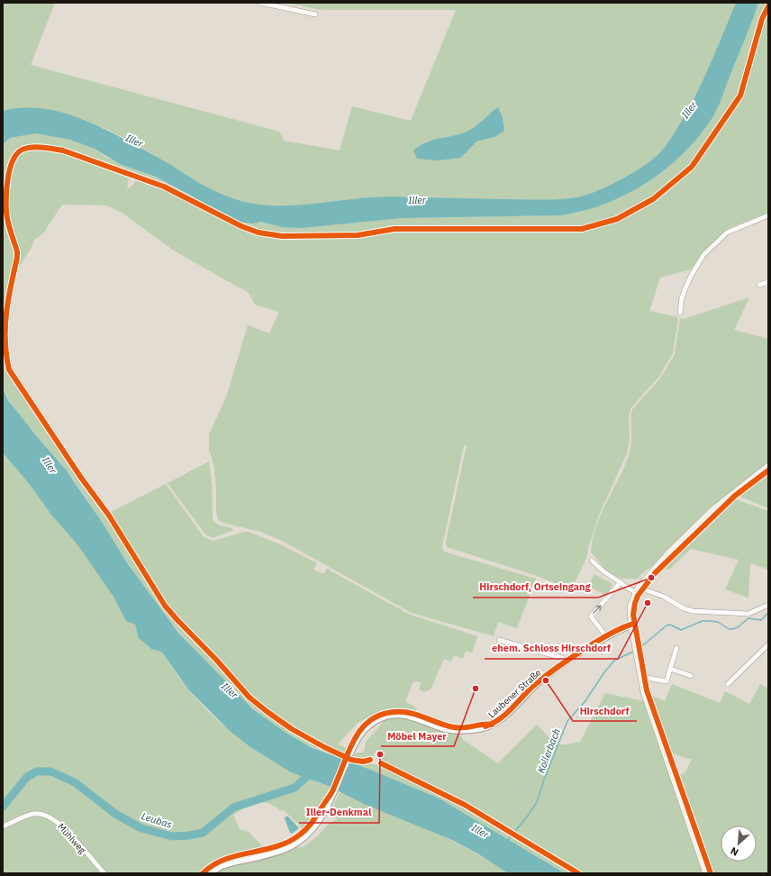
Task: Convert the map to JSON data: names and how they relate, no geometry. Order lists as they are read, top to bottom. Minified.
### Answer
{"streets":{"street":["Laubener Straße","Mühlweg"]},"water":["Iller","Kollerbach","Leubas"],"places":["Hirschdorf, Ortseingang","ehem. Schloss Hirschdorf","Hirschdorf","Möbel Mayer","Iller-Denkmal"],"north":"bottom left"}
